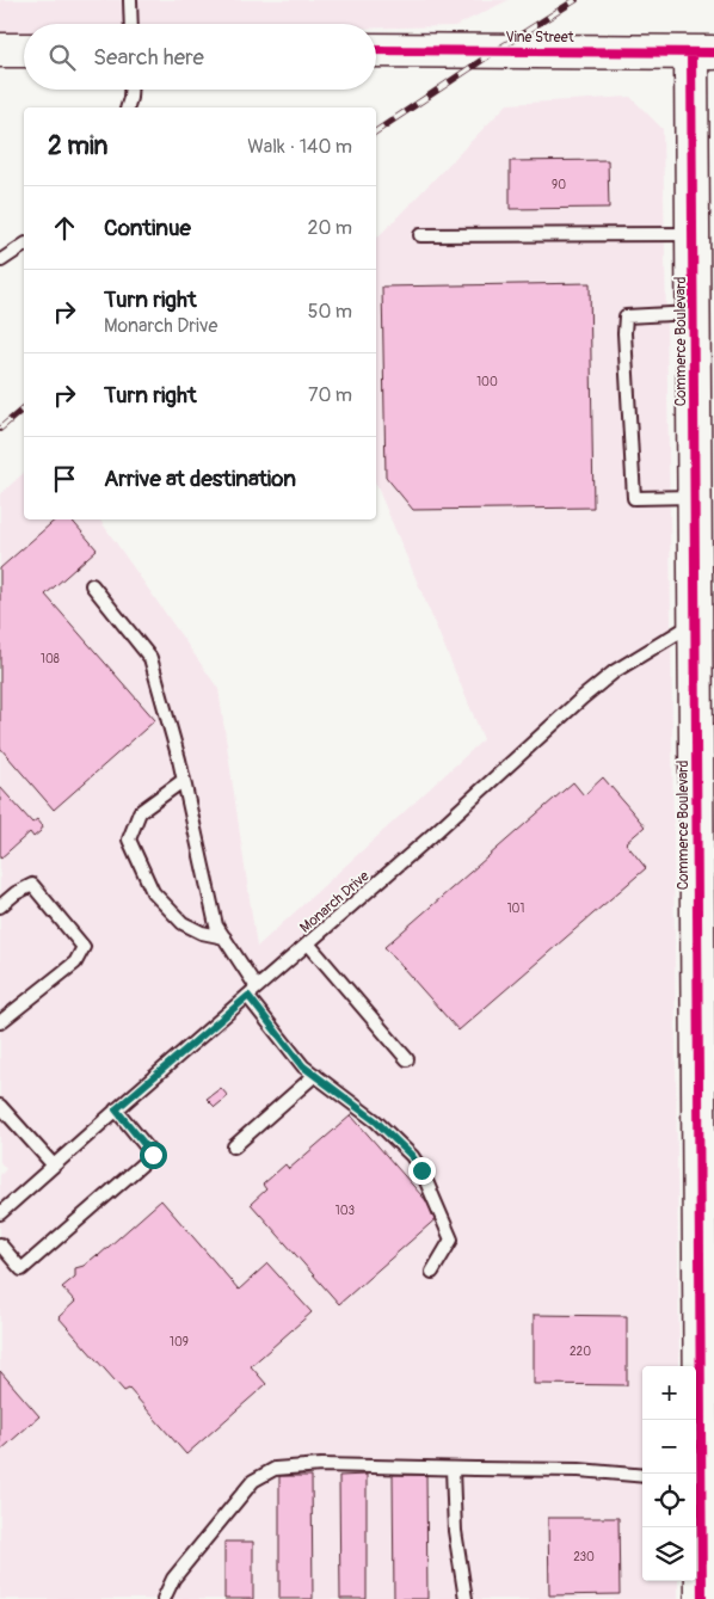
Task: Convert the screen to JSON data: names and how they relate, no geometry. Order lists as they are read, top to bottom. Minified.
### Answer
{"streets":{"street":["Vine Street","Commerce Boulevard"],"lane":["Monarch Drive"]},"crossings":[["Vine Street","Commerce Boulevard"],["Commerce Boulevard","Monarch Drive"]],"house_numbers":["90","100","108","101","103","109","220","230"],"page":{"search":"Search here","heading":["2 min","Walk · 140 m"],"list":[["Continue","20 m"],["Turn right","Monarch Drive","50 m"],["Turn right","70 m"],"Arrive at destination"],"map_buttons":["+","−"]}}
